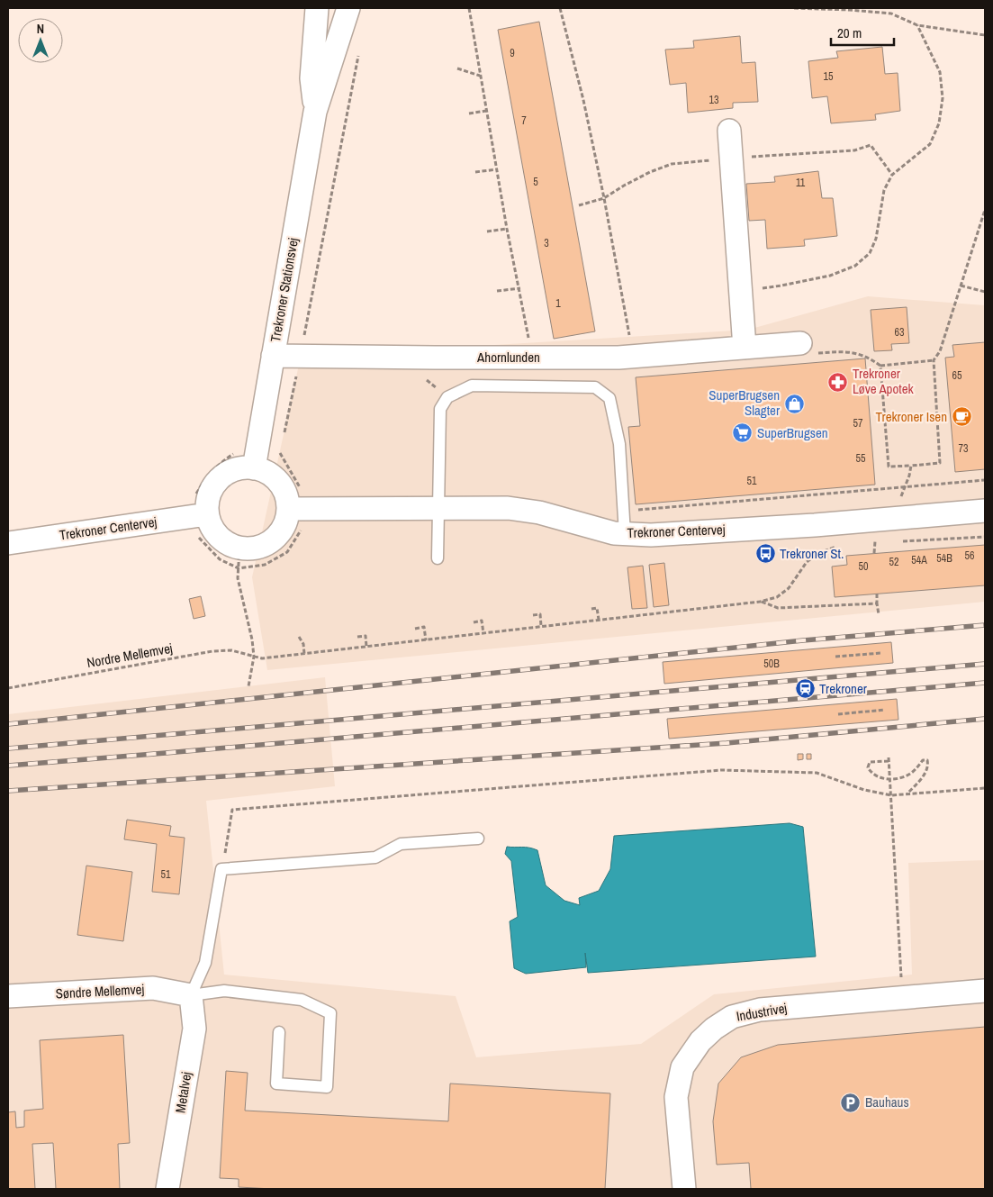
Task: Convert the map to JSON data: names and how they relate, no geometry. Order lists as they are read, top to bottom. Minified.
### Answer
{"streets":{"street":["Trekroner Stationsvej","Ahornlunden","Trekroner Centervej","Søndre Mellemvej","Industrivej","Metalvej"],"path":["Nordre Mellemvej"]},"crossings":[["Trekroner Stationsvej","Ahornlunden"],["Trekroner Stationsvej","Trekroner Centervej"],["Søndre Mellemvej","Metalvej"]],"places":{"pharmacy":["Trekroner Løve Apotek"],"shop":["SuperBrugsen Slagter"],"cafe":["Trekroner Isen"],"supermarket":["SuperBrugsen"],"bus stop":["Trekroner St."],"station":["Trekroner"],"parking":["Bauhaus"]},"house_numbers":["9","15","13","7","5","11","3","1","63","65","57","73","55","51","56","54B","54A","52","50","50B","51"],"scale_bar":"20 m","north":"top"}
